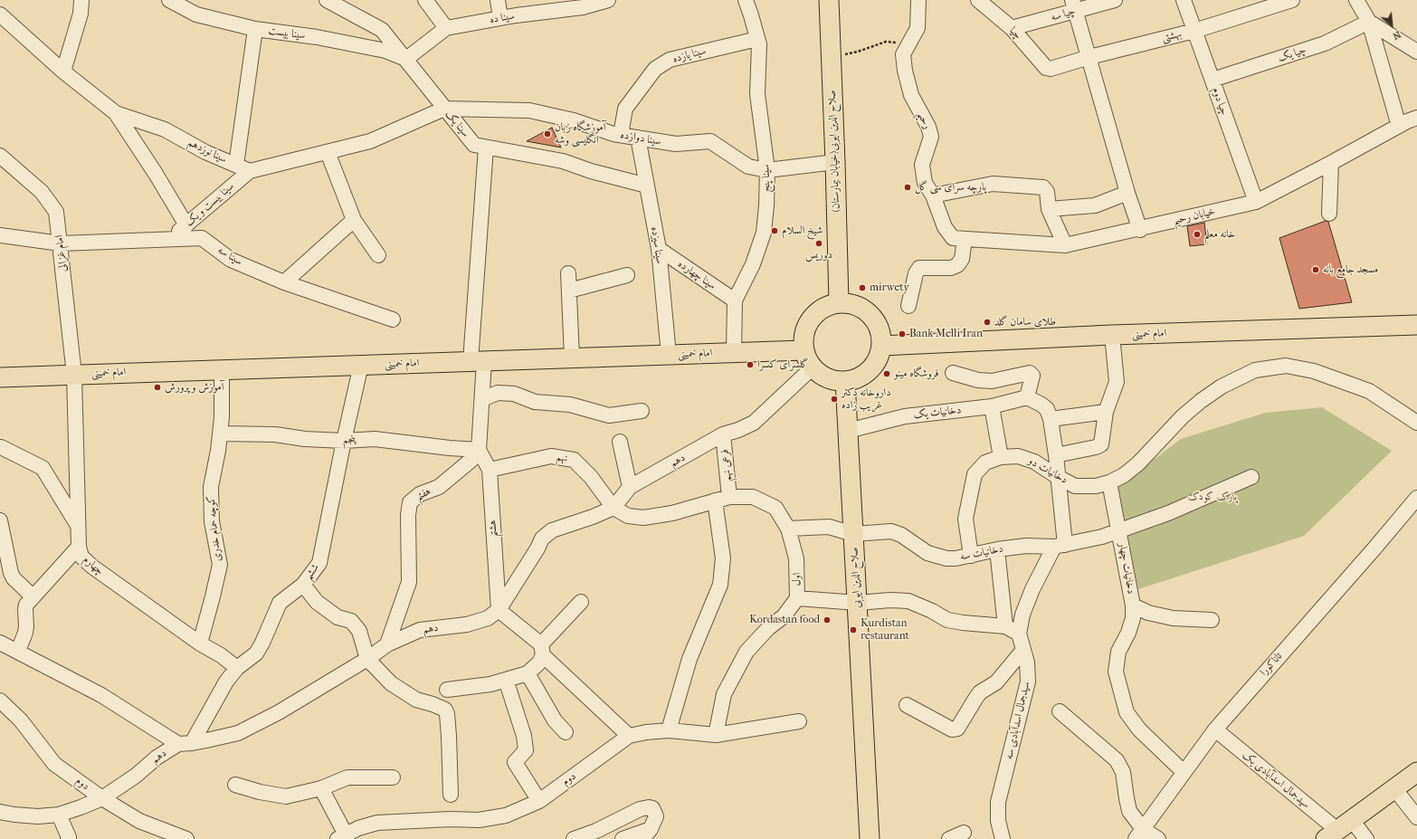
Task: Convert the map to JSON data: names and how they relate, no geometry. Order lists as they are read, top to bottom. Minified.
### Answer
{"streets":{"main road":["صلاح الدین ایوبی(خیابان بیمارستان)","امام خمینی","صلاح الدین ایوبی"],"street":["چیا سه","سینا ده","سینا بیست","چیا","بهشتی","چیا یک","سینا یازده","چیا دوم","رحیم","سینا یک","سینا دوازده","سینا نوزدهم","سینا پنج","سینا بیست و یک","خیابان رحیم","سینا سیزده","امام غزالی","سینا سه","سینا چهارده","دخانیات یک","پنجم","نهم","دهم","فرعی نهم","دخانیات دو","هفتم","کوچه حمام خدری","هشتم","دخانیات سه","چهارم","دخانیات چهار","ششم","اول","تاناکورا","سیدجمال اسدآبادی سه","دوم","سیدجمال اسدآبادی یک"]},"crossings":[["چیا سه","چیا"],["سینا ده","سینا بیست"],["سینا ده","سینا یک"],["سینا بیست","سینا یک"],["چیا","بهشتی"],["بهشتی","چیا دوم"],["چیا یک","چیا دوم"],["سینا یازده","سینا دوازده"],["سینا یازده","سینا پنج"],["چیا دوم","خیابان رحیم"],["رحیم","خیابان رحیم"],["سینا یک","سینا دوازده"],["سینا یک","سینا سیزده"],["سینا دوازده","صلاح الدین ایوبی(خیابان بیمارستان)"],["سینا دوازده","سینا پنج"],["سینا دوازده","سینا سیزده"],["سینا نوزدهم","سینا بیست و یک"],["صلاح الدین ایوبی(خیابان بیمارستان)","امام خمینی"],["صلاح الدین ایوبی(خیابان بیمارستان)","دهم"],["صلاح الدین ایوبی(خیابان بیمارستان)","صلاح الدین ایوبی"],["سینا پنج","سینا چهارده"],["سینا پنج","امام خمینی"],["سینا بیست و یک","سینا سه"],["سینا سیزده","سینا چهارده"],["سینا سیزده","امام خمینی"],["امام غزالی","سینا سه"],["امام غزالی","امام خمینی"],["امام غزالی","چهارم"],["امام خمینی","دهم"],["امام خمینی","کوچه حمام خدری"],["امام خمینی","چهارم"],["امام خمینی","ششم"],["امام خمینی","صلاح الدین ایوبی"],["دخانیات یک","صلاح الدین ایوبی"],["پنجم","هفتم"],["پنجم","کوچه حمام خدری"],["پنجم","هشتم"],["پنجم","ششم"],["نهم","دهم"],["نهم","هشتم"],["نهم","اول"],["دهم","فرعی نهم"],["دهم","هفتم"],["دهم","هشتم"],["دهم","ششم"],["دهم","صلاح الدین ایوبی"],["دهم","اول"],["دهم","دوم"],["فرعی نهم","اول"],["دخانیات دو","دخانیات سه"],["دخانیات دو","دخانیات چهار"],["هفتم","هشتم"],["کوچه حمام خدری","چهارم"],["دخانیات سه","دخانیات چهار"],["دخانیات سه","صلاح الدین ایوبی"],["دخانیات سه","اول"],["چهارم","ششم"],["دخانیات چهار","تاناکورا"],["اول","دوم"],["تاناکورا","سیدجمال اسدآبادی یک"]],"parks":["پارک کودک"],"places":["آموزشگاه زبان انگلیسی وشه","پارچه سرای سی گل","شیخ السلام","خانه معلم","دوریس","مسجد جامع بانه","mirwety","طلای سامان گلد","Bank Melli Iran","گلسرای کسرا","فروشگاه مینو","آموزش و پرورش","داروخانه دکتر غریب زاده","Kordastan food","Kurdistan restaurant"],"north":"bottom right"}
